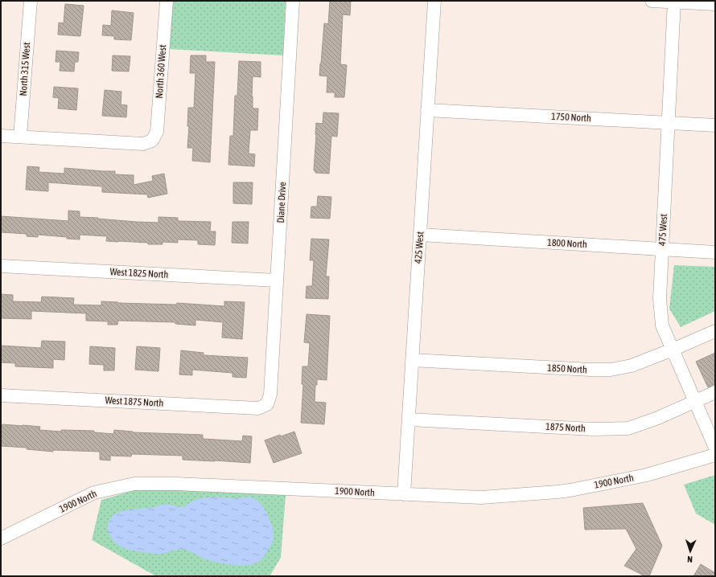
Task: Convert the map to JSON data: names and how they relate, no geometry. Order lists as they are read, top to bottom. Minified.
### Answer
{"streets":{"street":["North 315 West","North 360 West","1750 North","Diane Drive","475 West","1800 North","425 West","West 1825 North","1850 North","West 1875 North","1875 North","1900 North"]},"crossings":[["North 315 West","North 360 West"],["1750 North","475 West"],["1750 North","425 West"],["Diane Drive","West 1825 North"],["Diane Drive","West 1875 North"],["475 West","1800 North"],["475 West","1850 North"],["475 West","1875 North"],["1800 North","425 West"],["425 West","1850 North"],["425 West","1875 North"],["425 West","1900 North"]],"north":"bottom"}
